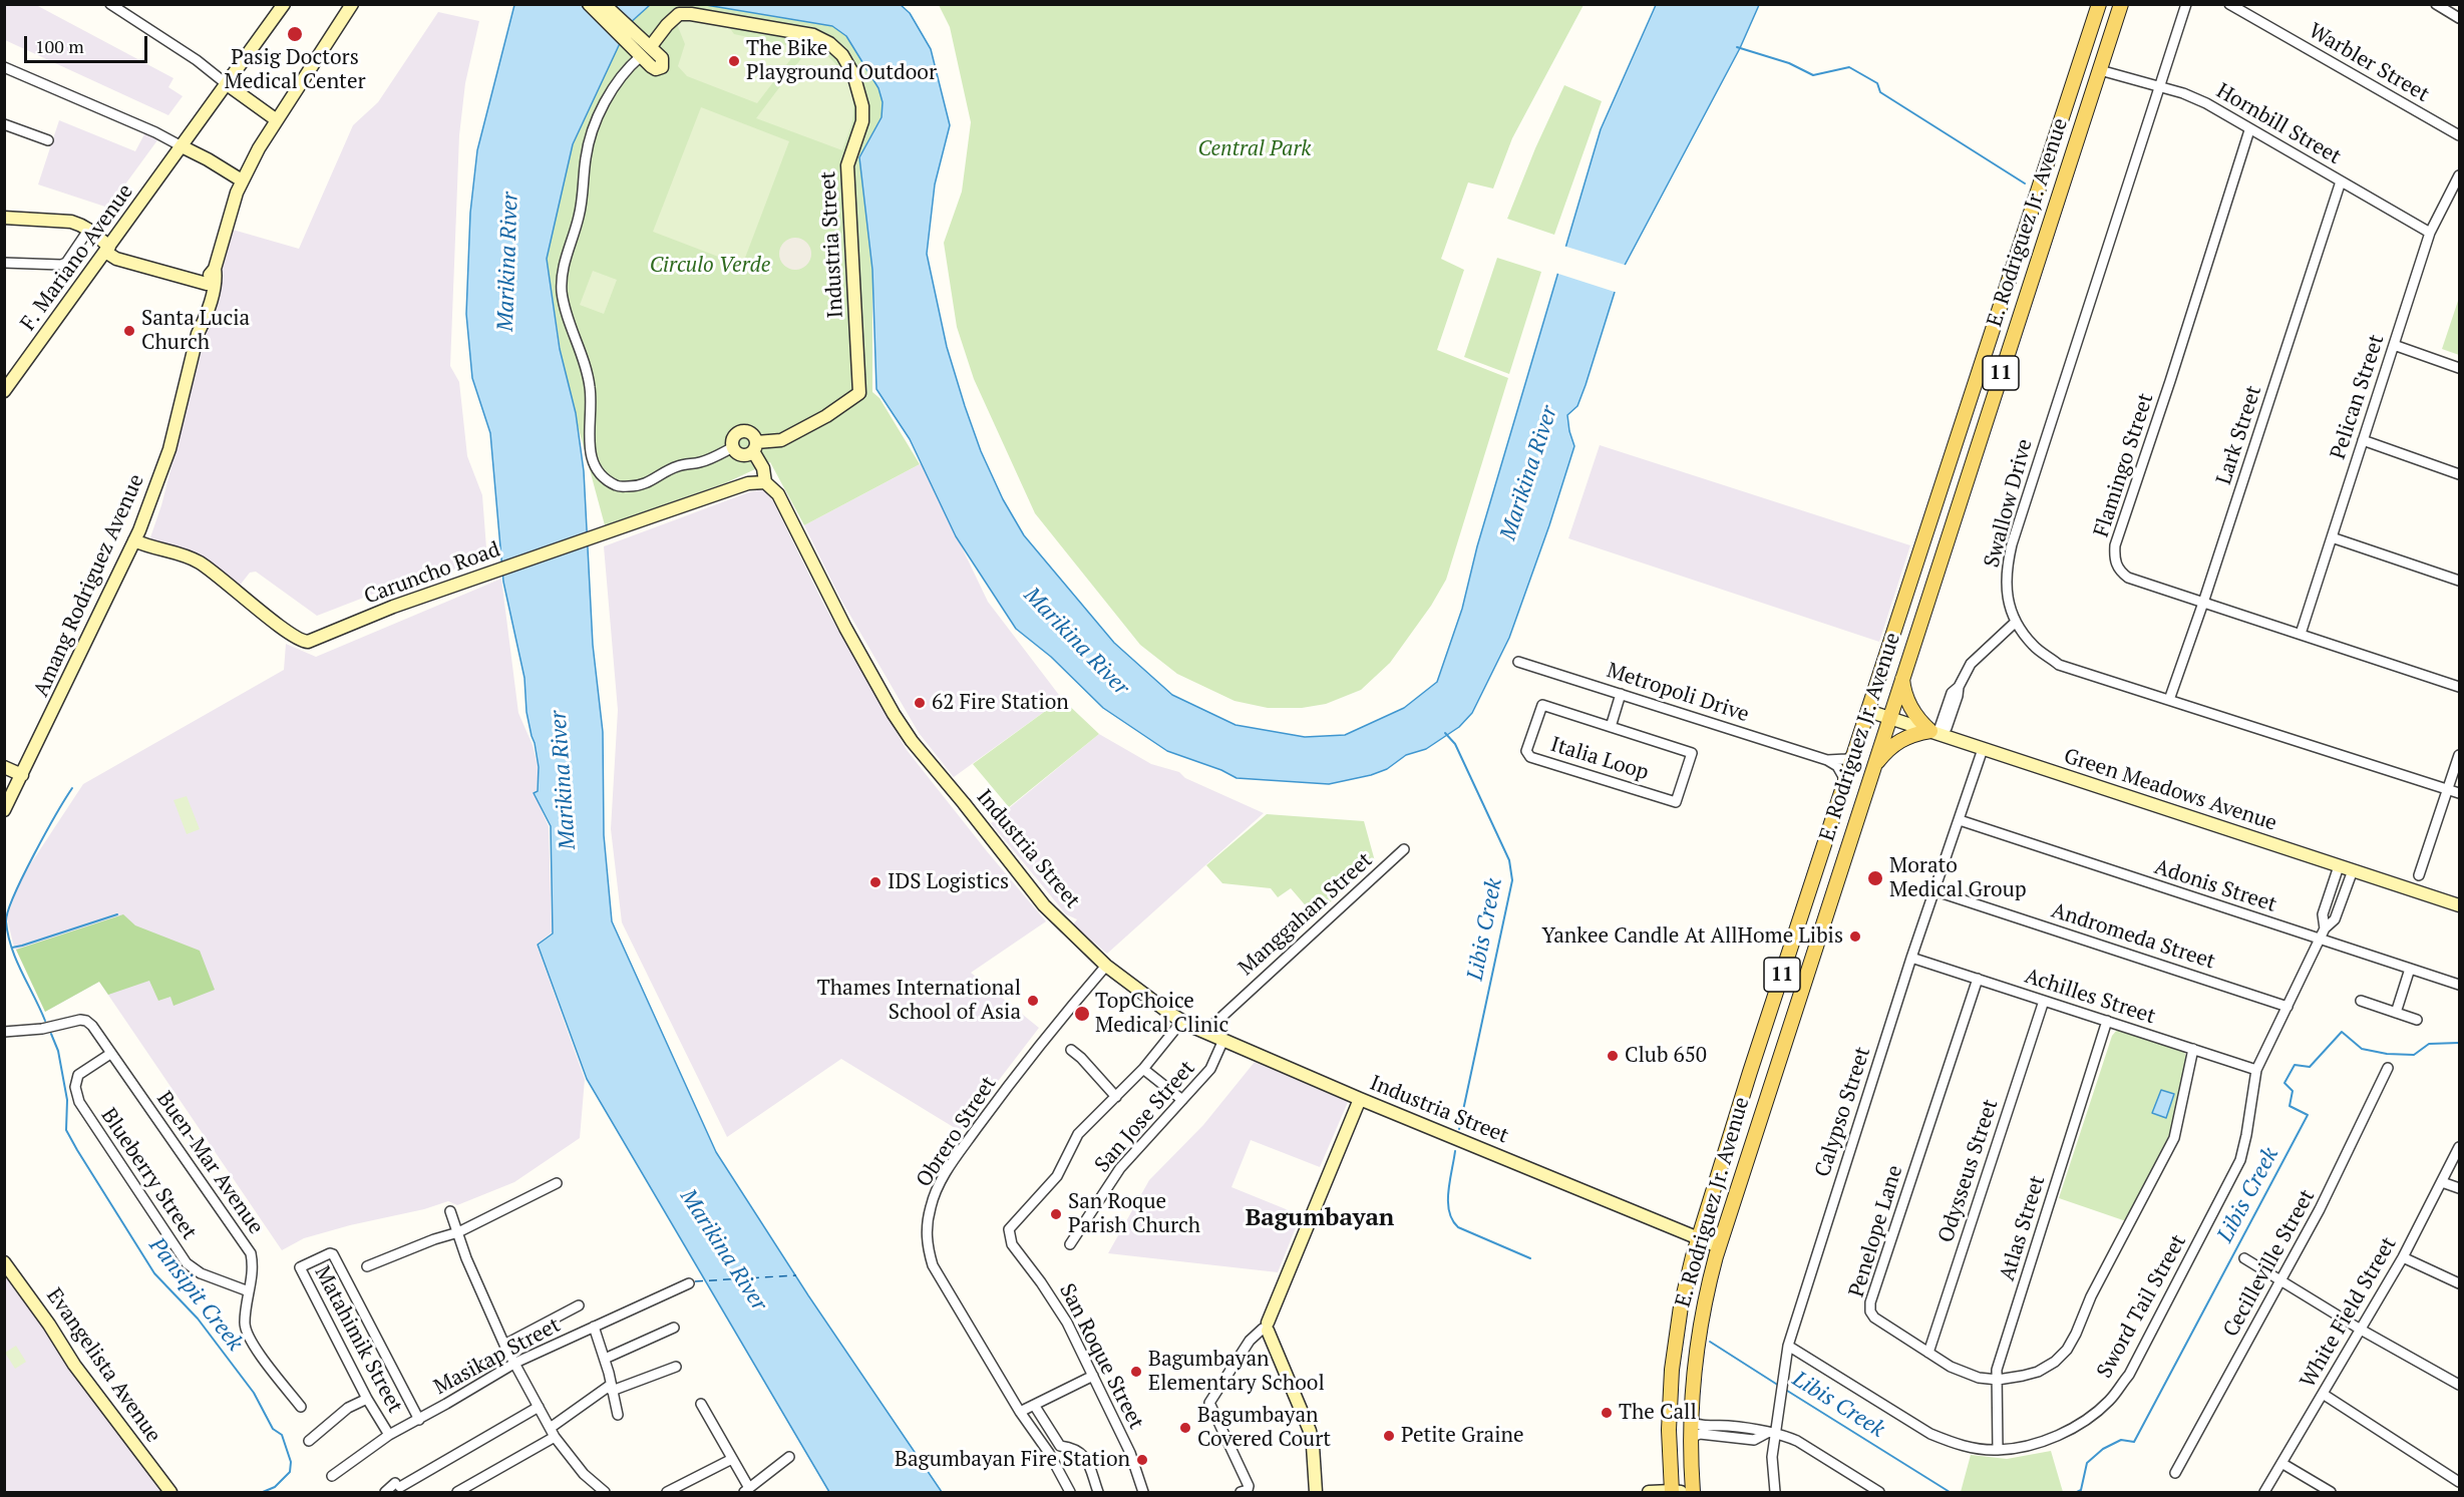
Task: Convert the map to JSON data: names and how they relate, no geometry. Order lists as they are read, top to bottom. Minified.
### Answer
{"streets":{"main road":["E. Rodriguez Jr. Avenue","11"],"street":["Warbler Street","Hornbill Street","Industria Street","F. Mariano Avenue","Pelican Street","Lark Street","Flamingo Street","Swallow Drive","Caruncho Road","Amang Rodriguez Avenue","Metropoli Drive","Italia Loop","Green Meadows Avenue","Adonis Street","Manggahan Street","Andromeda Street","Achilles Street","Calypso Street","San Jose Street","Obrero Street","Buen-Mar Avenue","Odysseus Street","Blueberry Street","Atlas Street","Penelope Lane","Cecilleville Street","Sword Tail Street","White Field Street","Matahimik Street","Masikap Street","San Roque Street","Evangelista Avenue"]},"crossings":[["Hornbill Street","E. Rodriguez Jr. Avenue"],["Hornbill Street","Pelican Street"],["Hornbill Street","Lark Street"],["Hornbill Street","Flamingo Street"],["Hornbill Street","Swallow Drive"],["E. Rodriguez Jr. Avenue","Industria Street"],["E. Rodriguez Jr. Avenue","Metropoli Drive"],["E. Rodriguez Jr. Avenue","Green Meadows Avenue"],["Industria Street","Caruncho Road"],["Industria Street","Manggahan Street"],["Industria Street","San Jose Street"],["Industria Street","Obrero Street"],["Industria Street","San Roque Street"],["Pelican Street","Flamingo Street"],["Lark Street","Flamingo Street"],["Lark Street","Swallow Drive"],["Caruncho Road","Amang Rodriguez Avenue"],["Metropoli Drive","Italia Loop"],["Green Meadows Avenue","Calypso Street"],["Green Meadows Avenue","Sword Tail Street"],["Adonis Street","Calypso Street"],["Adonis Street","Sword Tail Street"],["Andromeda Street","Calypso Street"],["Andromeda Street","Sword Tail Street"],["Achilles Street","Calypso Street"],["Achilles Street","Odysseus Street"],["Achilles Street","Atlas Street"],["Achilles Street","Penelope Lane"],["Achilles Street","Sword Tail Street"],["Calypso Street","Sword Tail Street"],["Buen-Mar Avenue","Blueberry Street"],["Odysseus Street","Penelope Lane"],["Atlas Street","Penelope Lane"],["Atlas Street","Sword Tail Street"],["Matahimik Street","Masikap Street"]],"districts":["Bagumbayan"],"water":["Marikina River","Libis Creek","Pansipit Creek"],"parks":["Central Park","Circulo Verde"],"places":["Pasig Doctors Medical Center","The Bike Playground Outdoor","Santa Lucia Church","62 Fire Station","Morato Medical Group","IDS Logistics","Yankee Candle At AllHome Libis","Thames International School of Asia","TopChoice Medical Clinic","Club 650","San Roque Parish Church","Bagumbayan Elementary School","The Call","Bagumbayan Covered Court","Petite Graine","Bagumbayan Fire Station"],"scale_bar":"100 m"}
